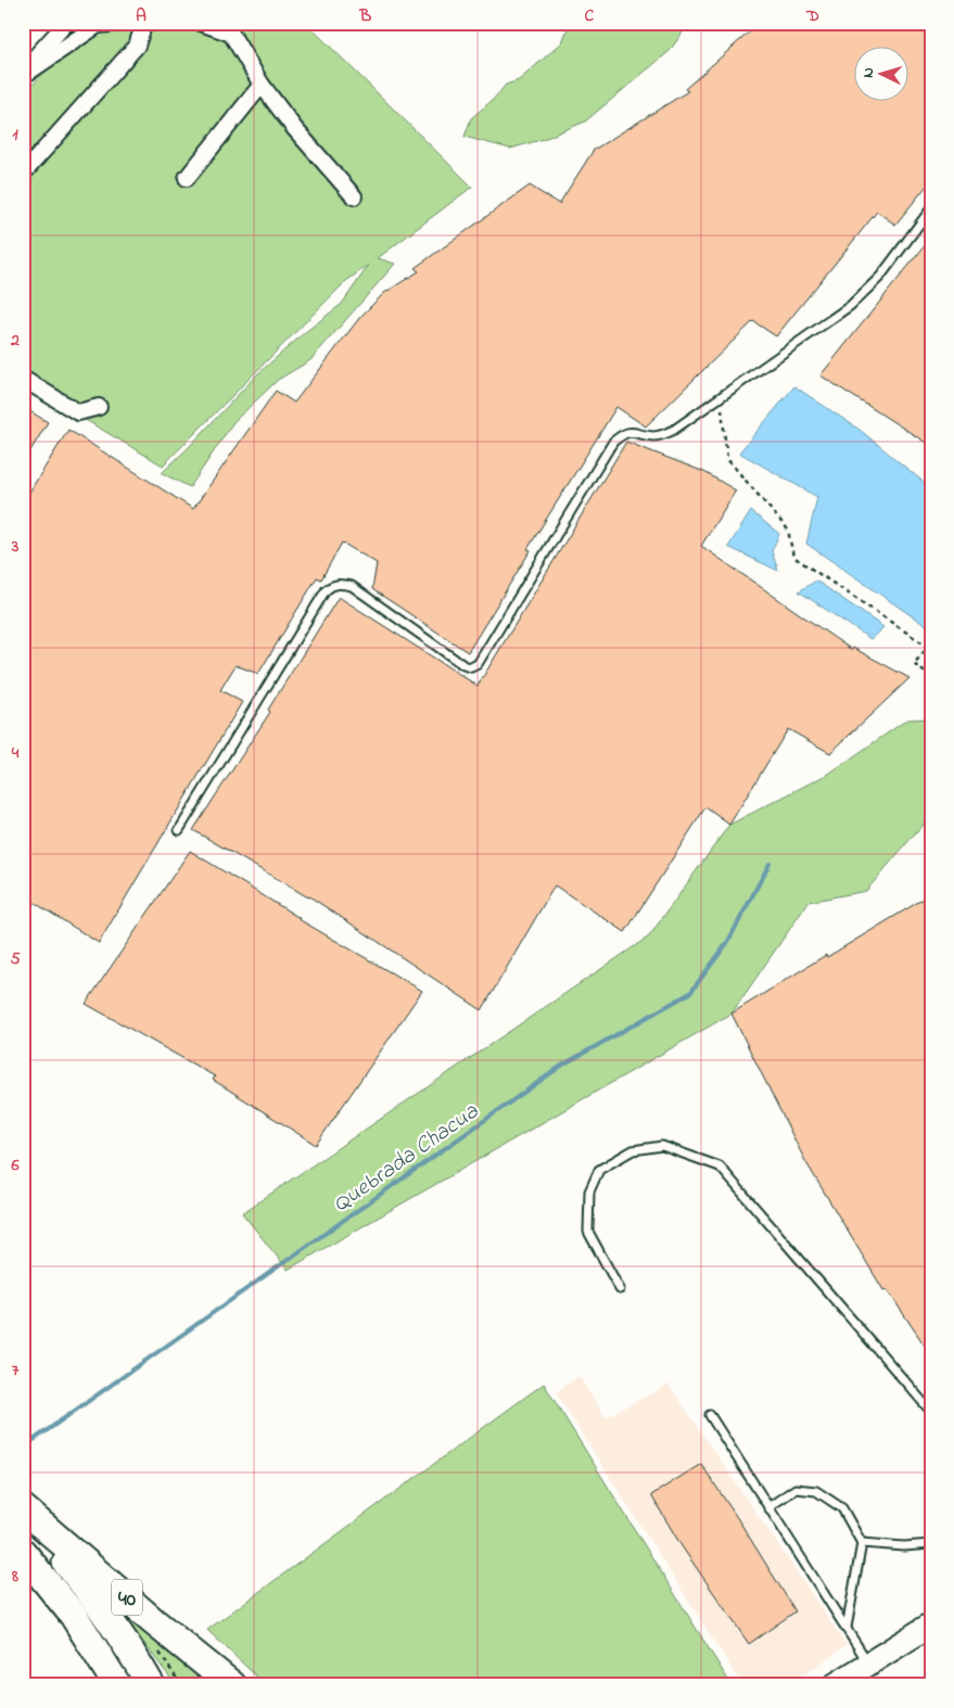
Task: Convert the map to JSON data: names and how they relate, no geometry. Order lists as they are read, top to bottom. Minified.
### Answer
{"streets":{"highway":["40"]},"water":["Quebrada Chacua"],"north":"left","grid":{"columns":["A","B","C","D"],"rows":["1","2","3","4","5","6","7","8"]}}
